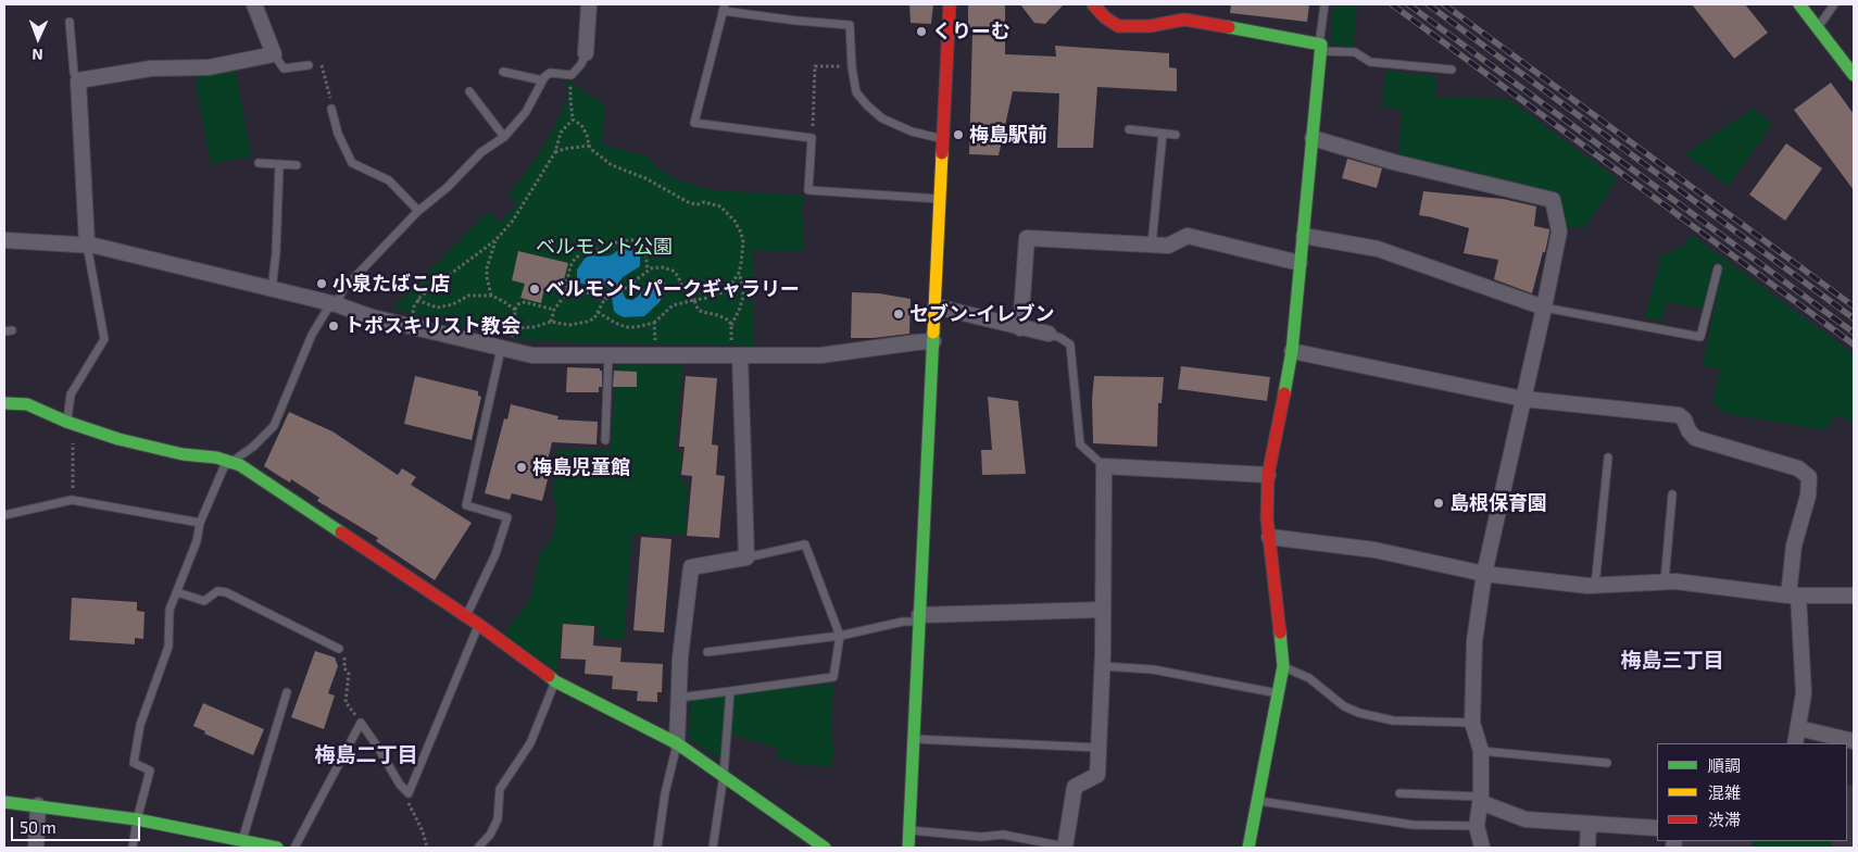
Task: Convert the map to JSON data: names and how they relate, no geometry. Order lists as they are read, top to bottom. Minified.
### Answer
{"districts":["梅島三丁目","梅島二丁目"],"parks":["ベルモント公園"],"places":["くりーむ","梅島駅前","小泉たばこ店","ベルモントパークギャラリー","セブン-イレブン","トポスキリスト教会","梅島児童館","島根保育園"],"legend":["順調","混雑","渋滞"],"scale_bar":"50 m","north":"bottom"}
